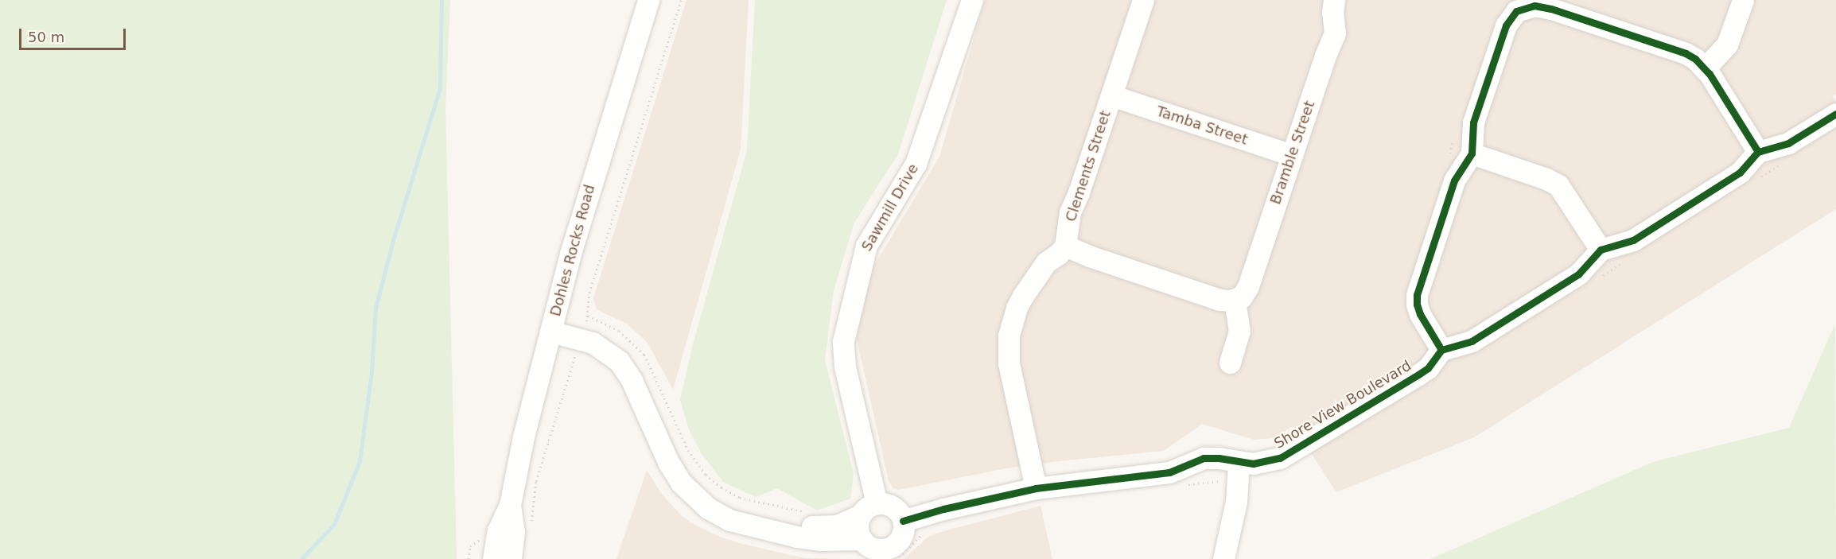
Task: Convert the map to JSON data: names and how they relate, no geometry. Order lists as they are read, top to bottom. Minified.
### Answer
{"streets":{"street":["Tamba Street","Bramble Street","Clements Street","Sawmill Drive","Dohles Rocks Road","Shore View Boulevard"]},"crossings":[["Tamba Street","Bramble Street"],["Tamba Street","Clements Street"],["Sawmill Drive","Shore View Boulevard"]],"scale_bar":"50 m"}
